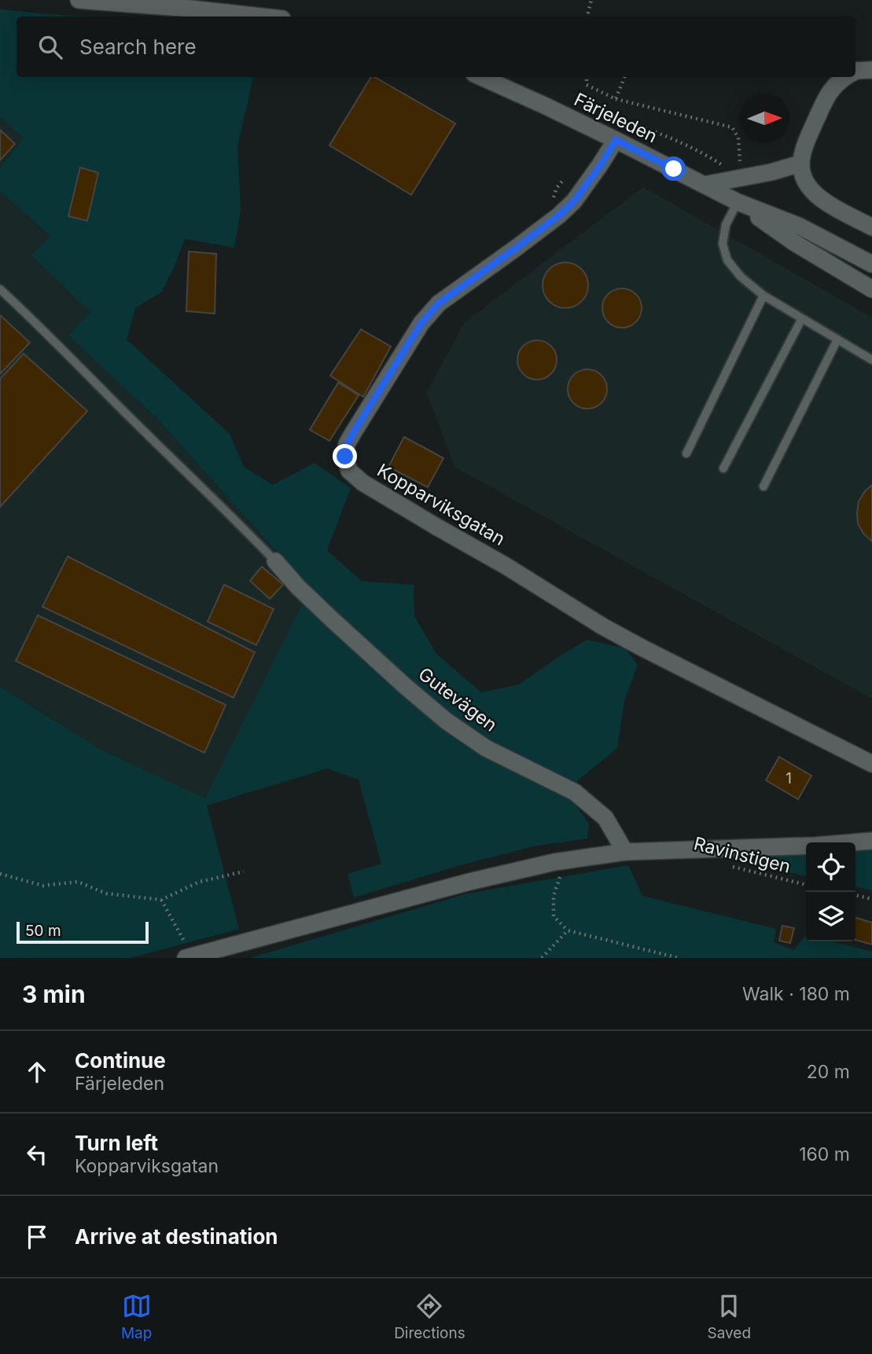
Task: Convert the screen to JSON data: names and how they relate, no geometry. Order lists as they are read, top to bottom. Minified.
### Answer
{"streets":{"street":["Färjeleden","Kopparviksgatan","Gutevägen"],"path":["Ravinstigen"]},"crossings":[["Färjeleden","Kopparviksgatan"]],"house_numbers":["1"],"scale_bar":"50 m","north":"right","page":{"search":"Search here","scale":"50 m","heading":["3 min","Walk · 180 m"],"list":[["Continue","Färjeleden","20 m"],["Turn left","Kopparviksgatan","160 m"],"Arrive at destination"],"nav":["Map","Directions","Saved"]}}
